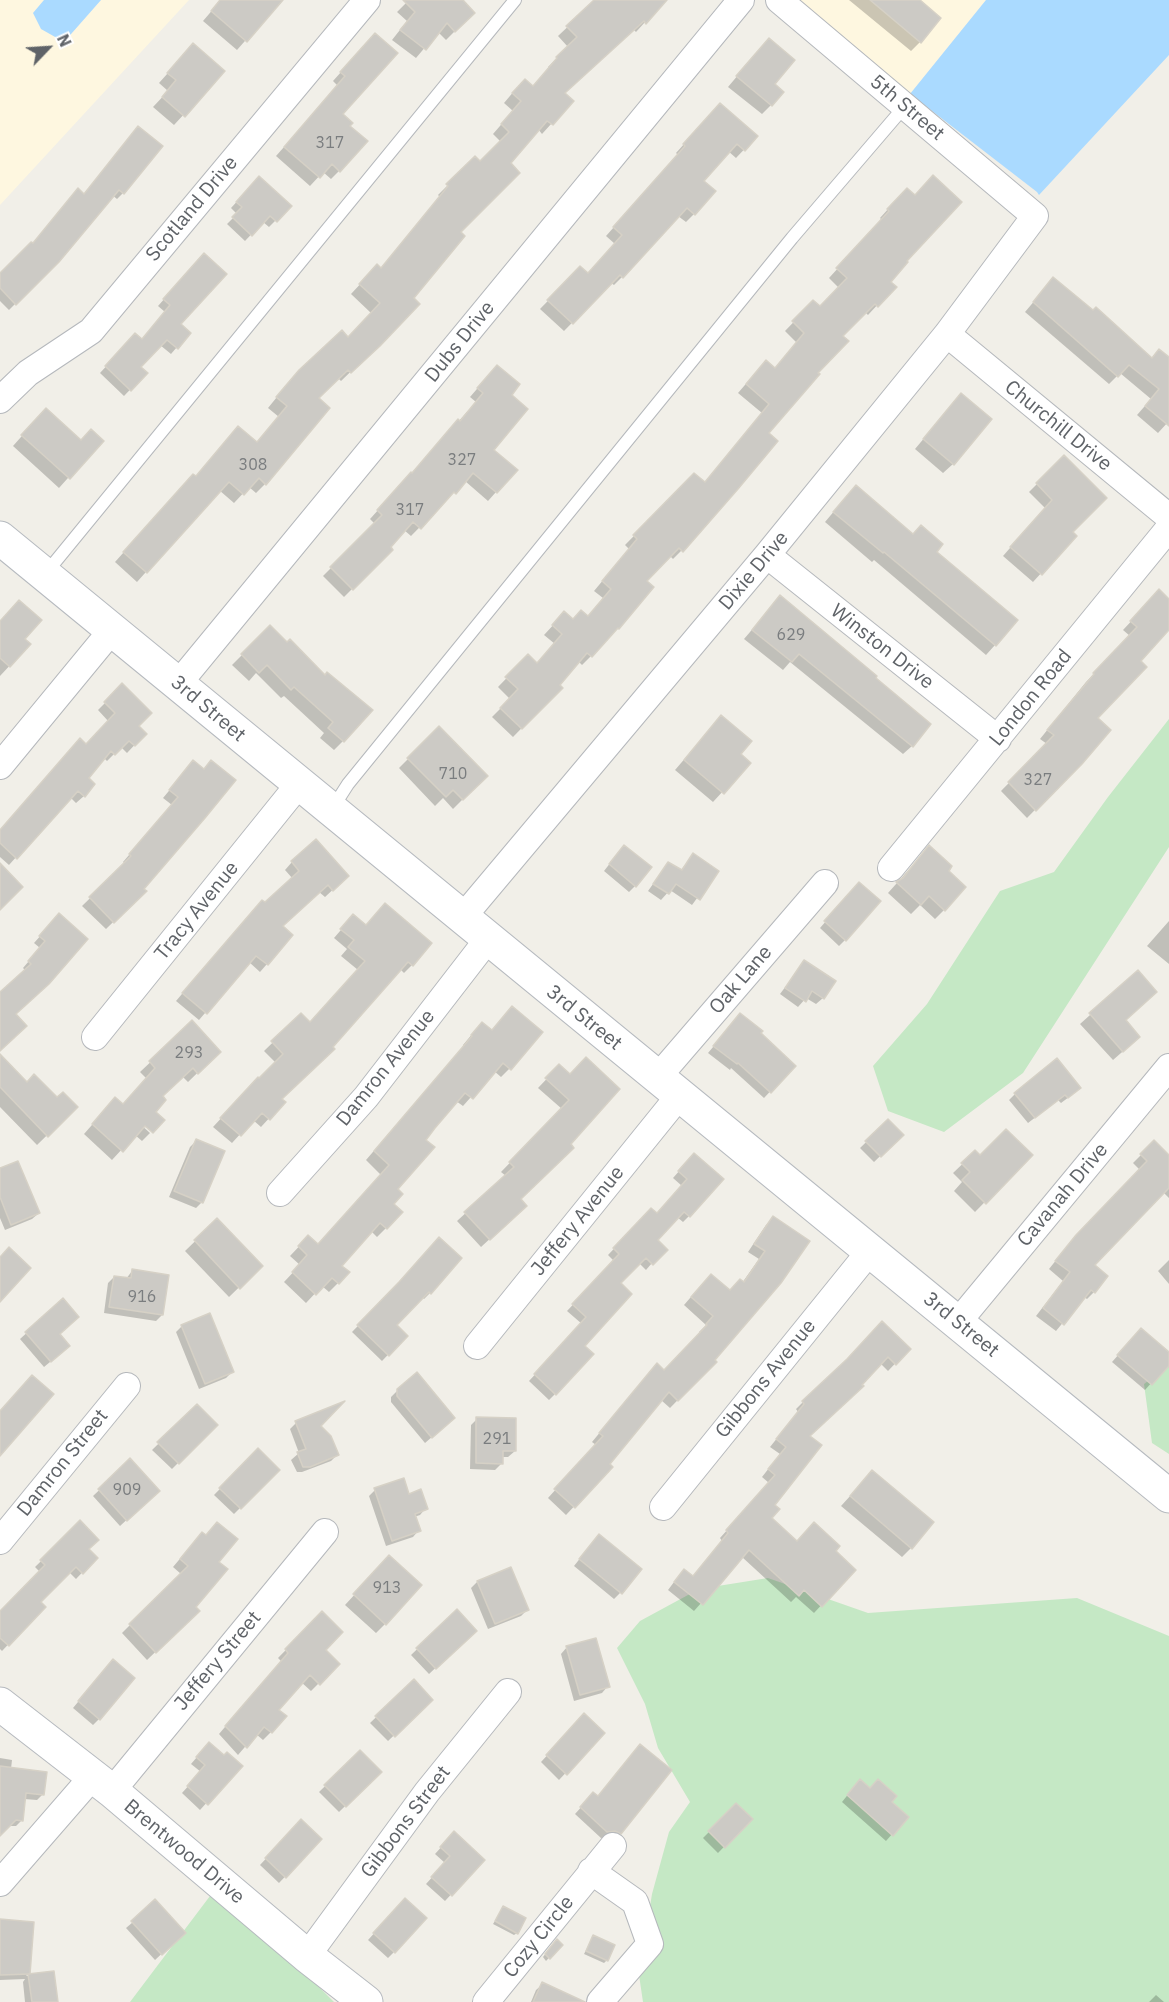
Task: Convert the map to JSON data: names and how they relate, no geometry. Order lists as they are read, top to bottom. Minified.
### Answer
{"streets":{"street":["5th Street","Scotland Drive","Dubs Drive","Churchill Drive","Dixie Drive","Winston Drive","London Road","3rd Street","Tracy Avenue","Oak Lane","Damron Avenue","Cavanah Drive","Jeffery Avenue","Gibbons Avenue","Damron Street","Jeffery Street","Gibbons Street","Brentwood Drive","Cozy Circle"]},"crossings":[["5th Street","Dixie Drive"],["Dubs Drive","3rd Street"],["Churchill Drive","Dixie Drive"],["Dixie Drive","Winston Drive"],["Dixie Drive","3rd Street"],["Winston Drive","London Road"],["3rd Street","Tracy Avenue"],["3rd Street","Oak Lane"],["3rd Street","Damron Avenue"],["3rd Street","Cavanah Drive"],["3rd Street","Jeffery Avenue"],["3rd Street","Gibbons Avenue"],["Oak Lane","Jeffery Avenue"],["Jeffery Street","Brentwood Drive"],["Gibbons Street","Brentwood Drive"]],"house_numbers":["317","327","308","317","629","710","327","293","916","291","909","913"],"north":"top right"}
